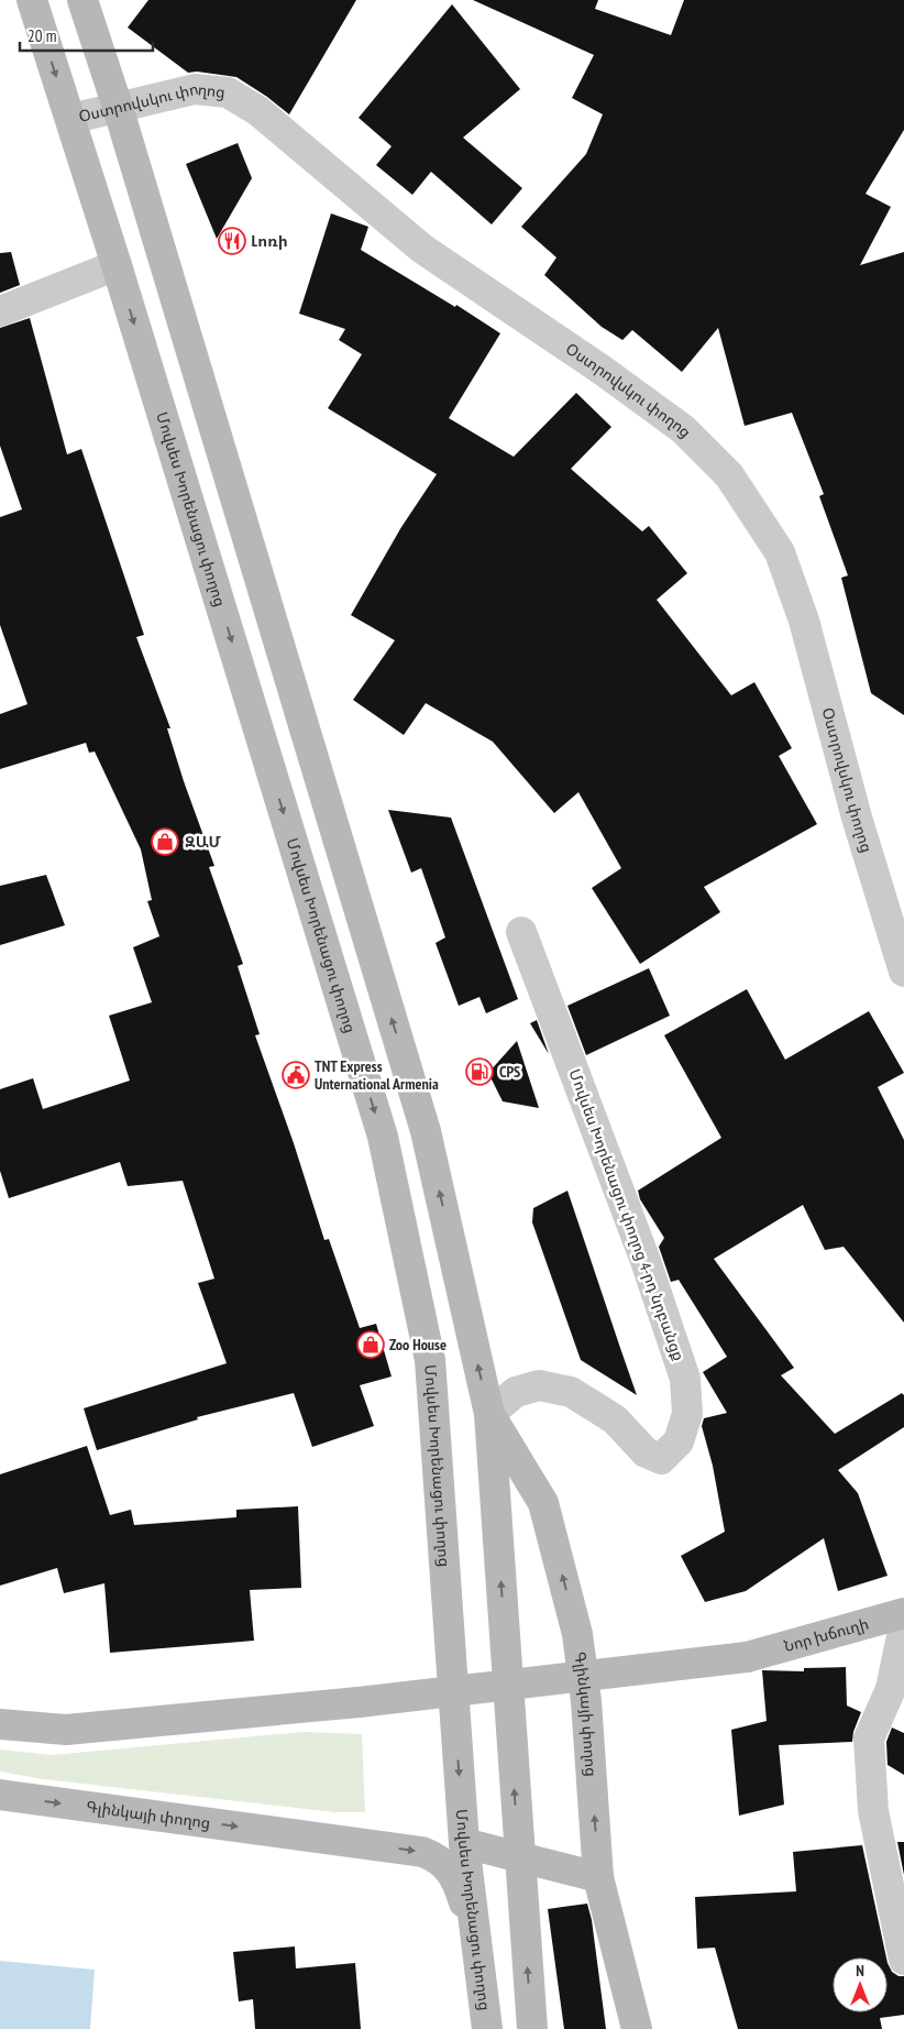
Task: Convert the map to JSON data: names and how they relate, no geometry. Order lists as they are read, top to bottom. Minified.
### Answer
{"streets":{"main road":["Մովսես Խորենացու փողոց","Նոր խճուղի","Գլինկայի փողոց"],"street":["Օստրովսկու փողոց","Մովսես Խորենացու փողոց 4-րդ նրբանցք"]},"crossings":[["Օստրովսկու փողոց","Մովսես Խորենացու փողոց"],["Մովսես Խորենացու փողոց","Գլինկայի փողոց"],["Մովսես Խորենացու փողոց 4-րդ նրբանցք","Գլինկայի փողոց"]],"places":{"restaurant":["Լոռի"],"shop":["ԶԱՄ","Zoo House"],"fuel station":["CPS"],"public building":["TNT Express Unternational Armenia"]},"scale_bar":"20 m","north":"top"}
